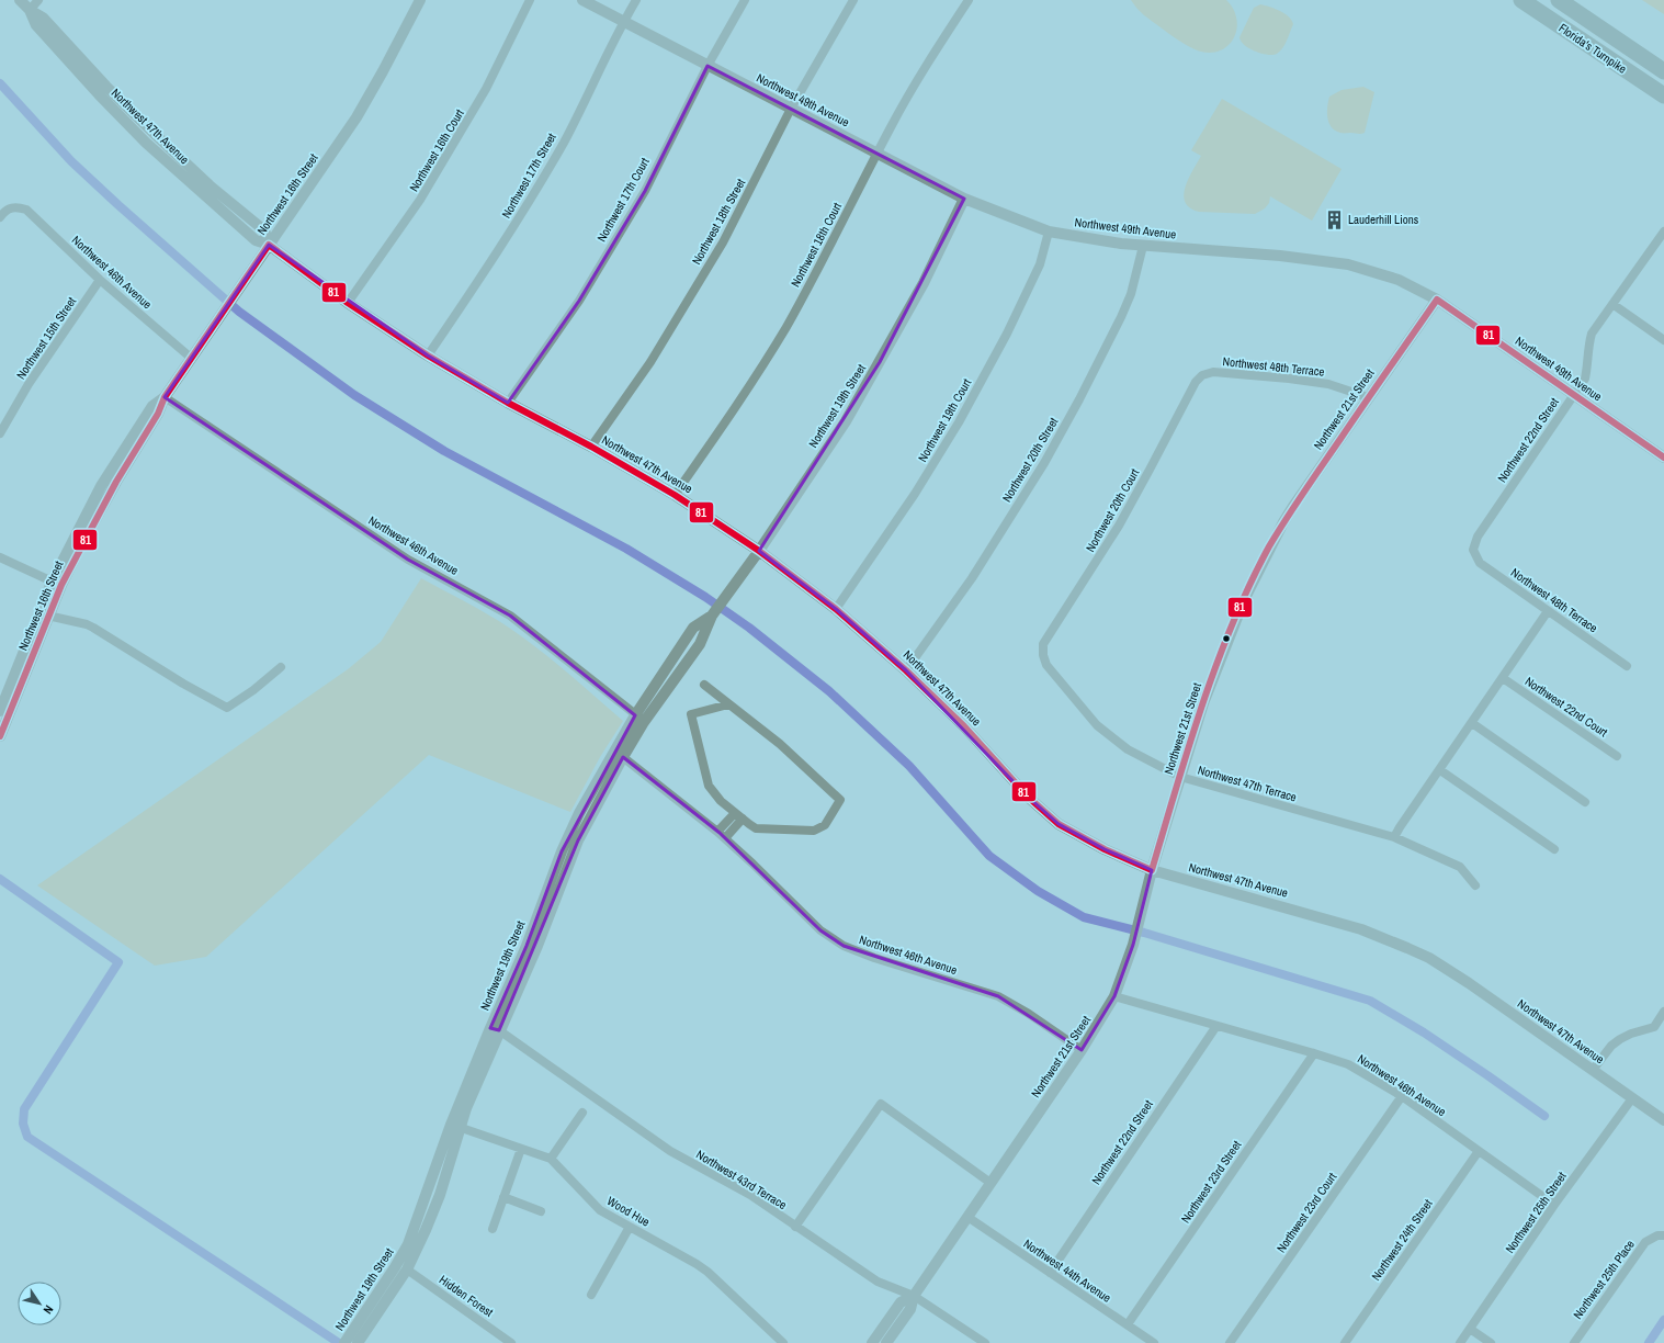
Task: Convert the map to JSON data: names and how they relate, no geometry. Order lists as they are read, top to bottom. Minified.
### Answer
{"streets":{"highway":["Florida's Turnpike"],"street":["Northwest 49th Avenue","Northwest 47th Avenue","Northwest 16th Court","Northwest 17th Street","Northwest 16th Street","Northwest 17th Court","Northwest 18th Street","Northwest 18th Court","Northwest 46th Avenue","Northwest 15th Street","Northwest 48th Terrace","Northwest 19th Street","Northwest 21st Street","Northwest 19th Court","Northwest 22nd Street","Northwest 20th Street","Northwest 20th Court","Northwest 22nd Court","Northwest 47th Terrace","Northwest 43rd Terrace","Northwest 23rd Street","Wood Hue","Northwest 23rd Court","Northwest 25th Street","Northwest 24th Street","Northwest 44th Avenue","Northwest 25th Place","Hidden Forest"]},"crossings":[["Northwest 49th Avenue","Northwest 17th Street"],["Northwest 49th Avenue","Northwest 17th Court"],["Northwest 49th Avenue","Northwest 18th Street"],["Northwest 49th Avenue","Northwest 18th Court"],["Northwest 49th Avenue","Northwest 19th Street"],["Northwest 49th Avenue","Northwest 21st Street"],["Northwest 49th Avenue","Northwest 19th Court"],["Northwest 49th Avenue","Northwest 22nd Street"],["Northwest 49th Avenue","Northwest 20th Street"],["Northwest 47th Avenue","Northwest 16th Court"],["Northwest 47th Avenue","Northwest 17th Street"],["Northwest 47th Avenue","Northwest 16th Street"],["Northwest 47th Avenue","Northwest 17th Court"],["Northwest 47th Avenue","Northwest 18th Street"],["Northwest 47th Avenue","Northwest 18th Court"],["Northwest 47th Avenue","Northwest 19th Street"],["Northwest 47th Avenue","Northwest 21st Street"],["Northwest 47th Avenue","Northwest 19th Court"],["Northwest 47th Avenue","Northwest 20th Street"],["Northwest 47th Avenue","Northwest 25th Street"],["Northwest 16th Street","Northwest 46th Avenue"],["Northwest 46th Avenue","Northwest 15th Street"],["Northwest 46th Avenue","Northwest 19th Street"],["Northwest 46th Avenue","Northwest 21st Street"],["Northwest 46th Avenue","Northwest 22nd Street"],["Northwest 46th Avenue","Northwest 23rd Street"],["Northwest 46th Avenue","Northwest 23rd Court"],["Northwest 46th Avenue","Northwest 25th Street"],["Northwest 46th Avenue","Northwest 24th Street"],["Northwest 48th Terrace","Northwest 21st Street"],["Northwest 48th Terrace","Northwest 22nd Street"],["Northwest 48th Terrace","Northwest 20th Court"],["Northwest 19th Street","Northwest 43rd Terrace"],["Northwest 19th Street","Wood Hue"],["Northwest 19th Street","Hidden Forest"],["Northwest 21st Street","Northwest 47th Terrace"],["Northwest 21st Street","Northwest 43rd Terrace"],["Northwest 21st Street","Northwest 44th Avenue"],["Northwest 22nd Street","Northwest 44th Avenue"],["Northwest 20th Court","Northwest 47th Terrace"],["Northwest 23rd Street","Northwest 44th Avenue"]],"places":{"building":["Lauderhill Lions"]},"lines":["transit line 81"],"north":"bottom right"}
